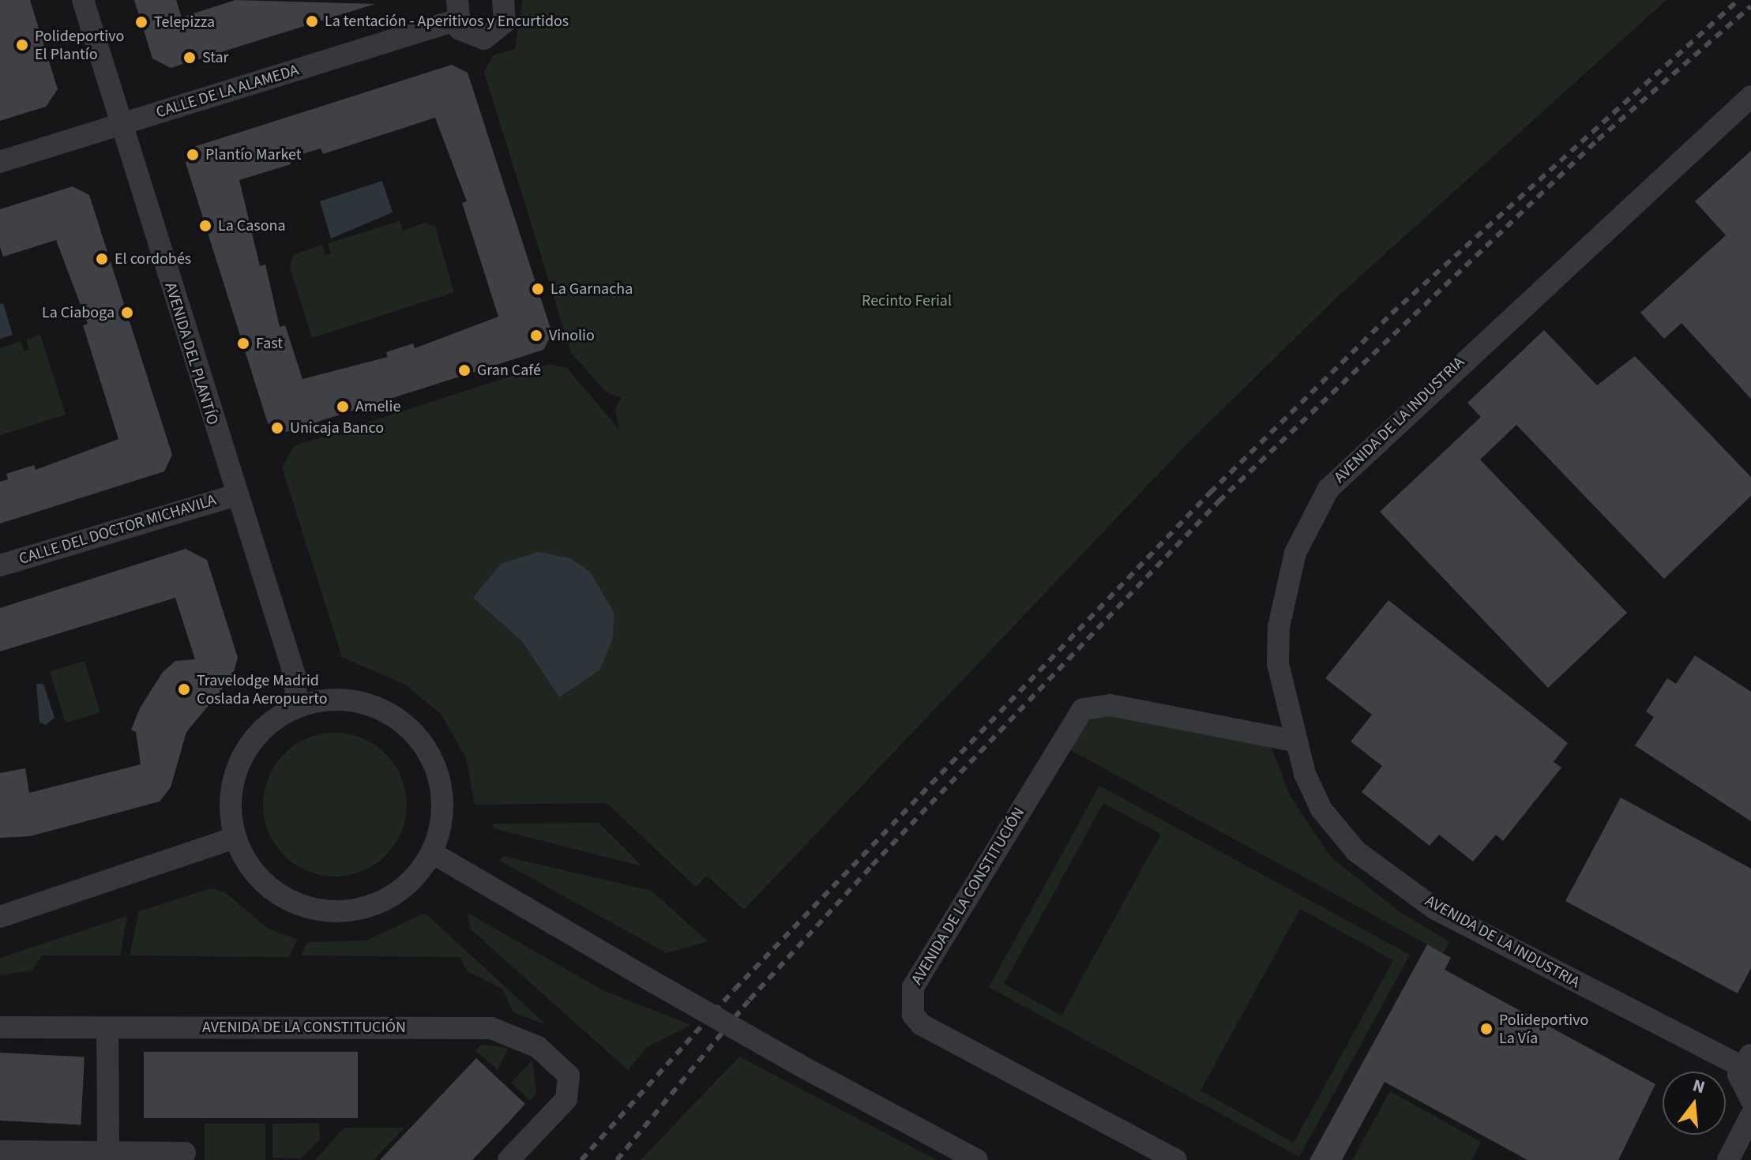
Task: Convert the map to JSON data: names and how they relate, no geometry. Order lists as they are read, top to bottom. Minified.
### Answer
{"streets":{"street":["CALLE DE LA ALAMEDA","AVENIDA DEL PLANTÍO","AVENIDA DE LA INDUSTRIA","CALLE DEL DOCTOR MICHAVILA","AVENIDA DE LA CONSTITUCIÓN"]},"crossings":[["CALLE DE LA ALAMEDA","AVENIDA DEL PLANTÍO"],["AVENIDA DEL PLANTÍO","CALLE DEL DOCTOR MICHAVILA"],["AVENIDA DE LA INDUSTRIA","AVENIDA DE LA CONSTITUCIÓN"]],"parks":["Recinto Ferial"],"places":["La tentación - Aperitivos y Encurtidos","Telepizza","Polideportivo El Plantío","Star","Plantío Market","La Casona","El cordobés","La Garnacha","La Ciaboga","Vinolio","Fast","Gran Café","Amelie","Unicaja Banco","Travelodge Madrid Coslada Aeropuerto","Polideportivo La Vía"],"north":"top"}
